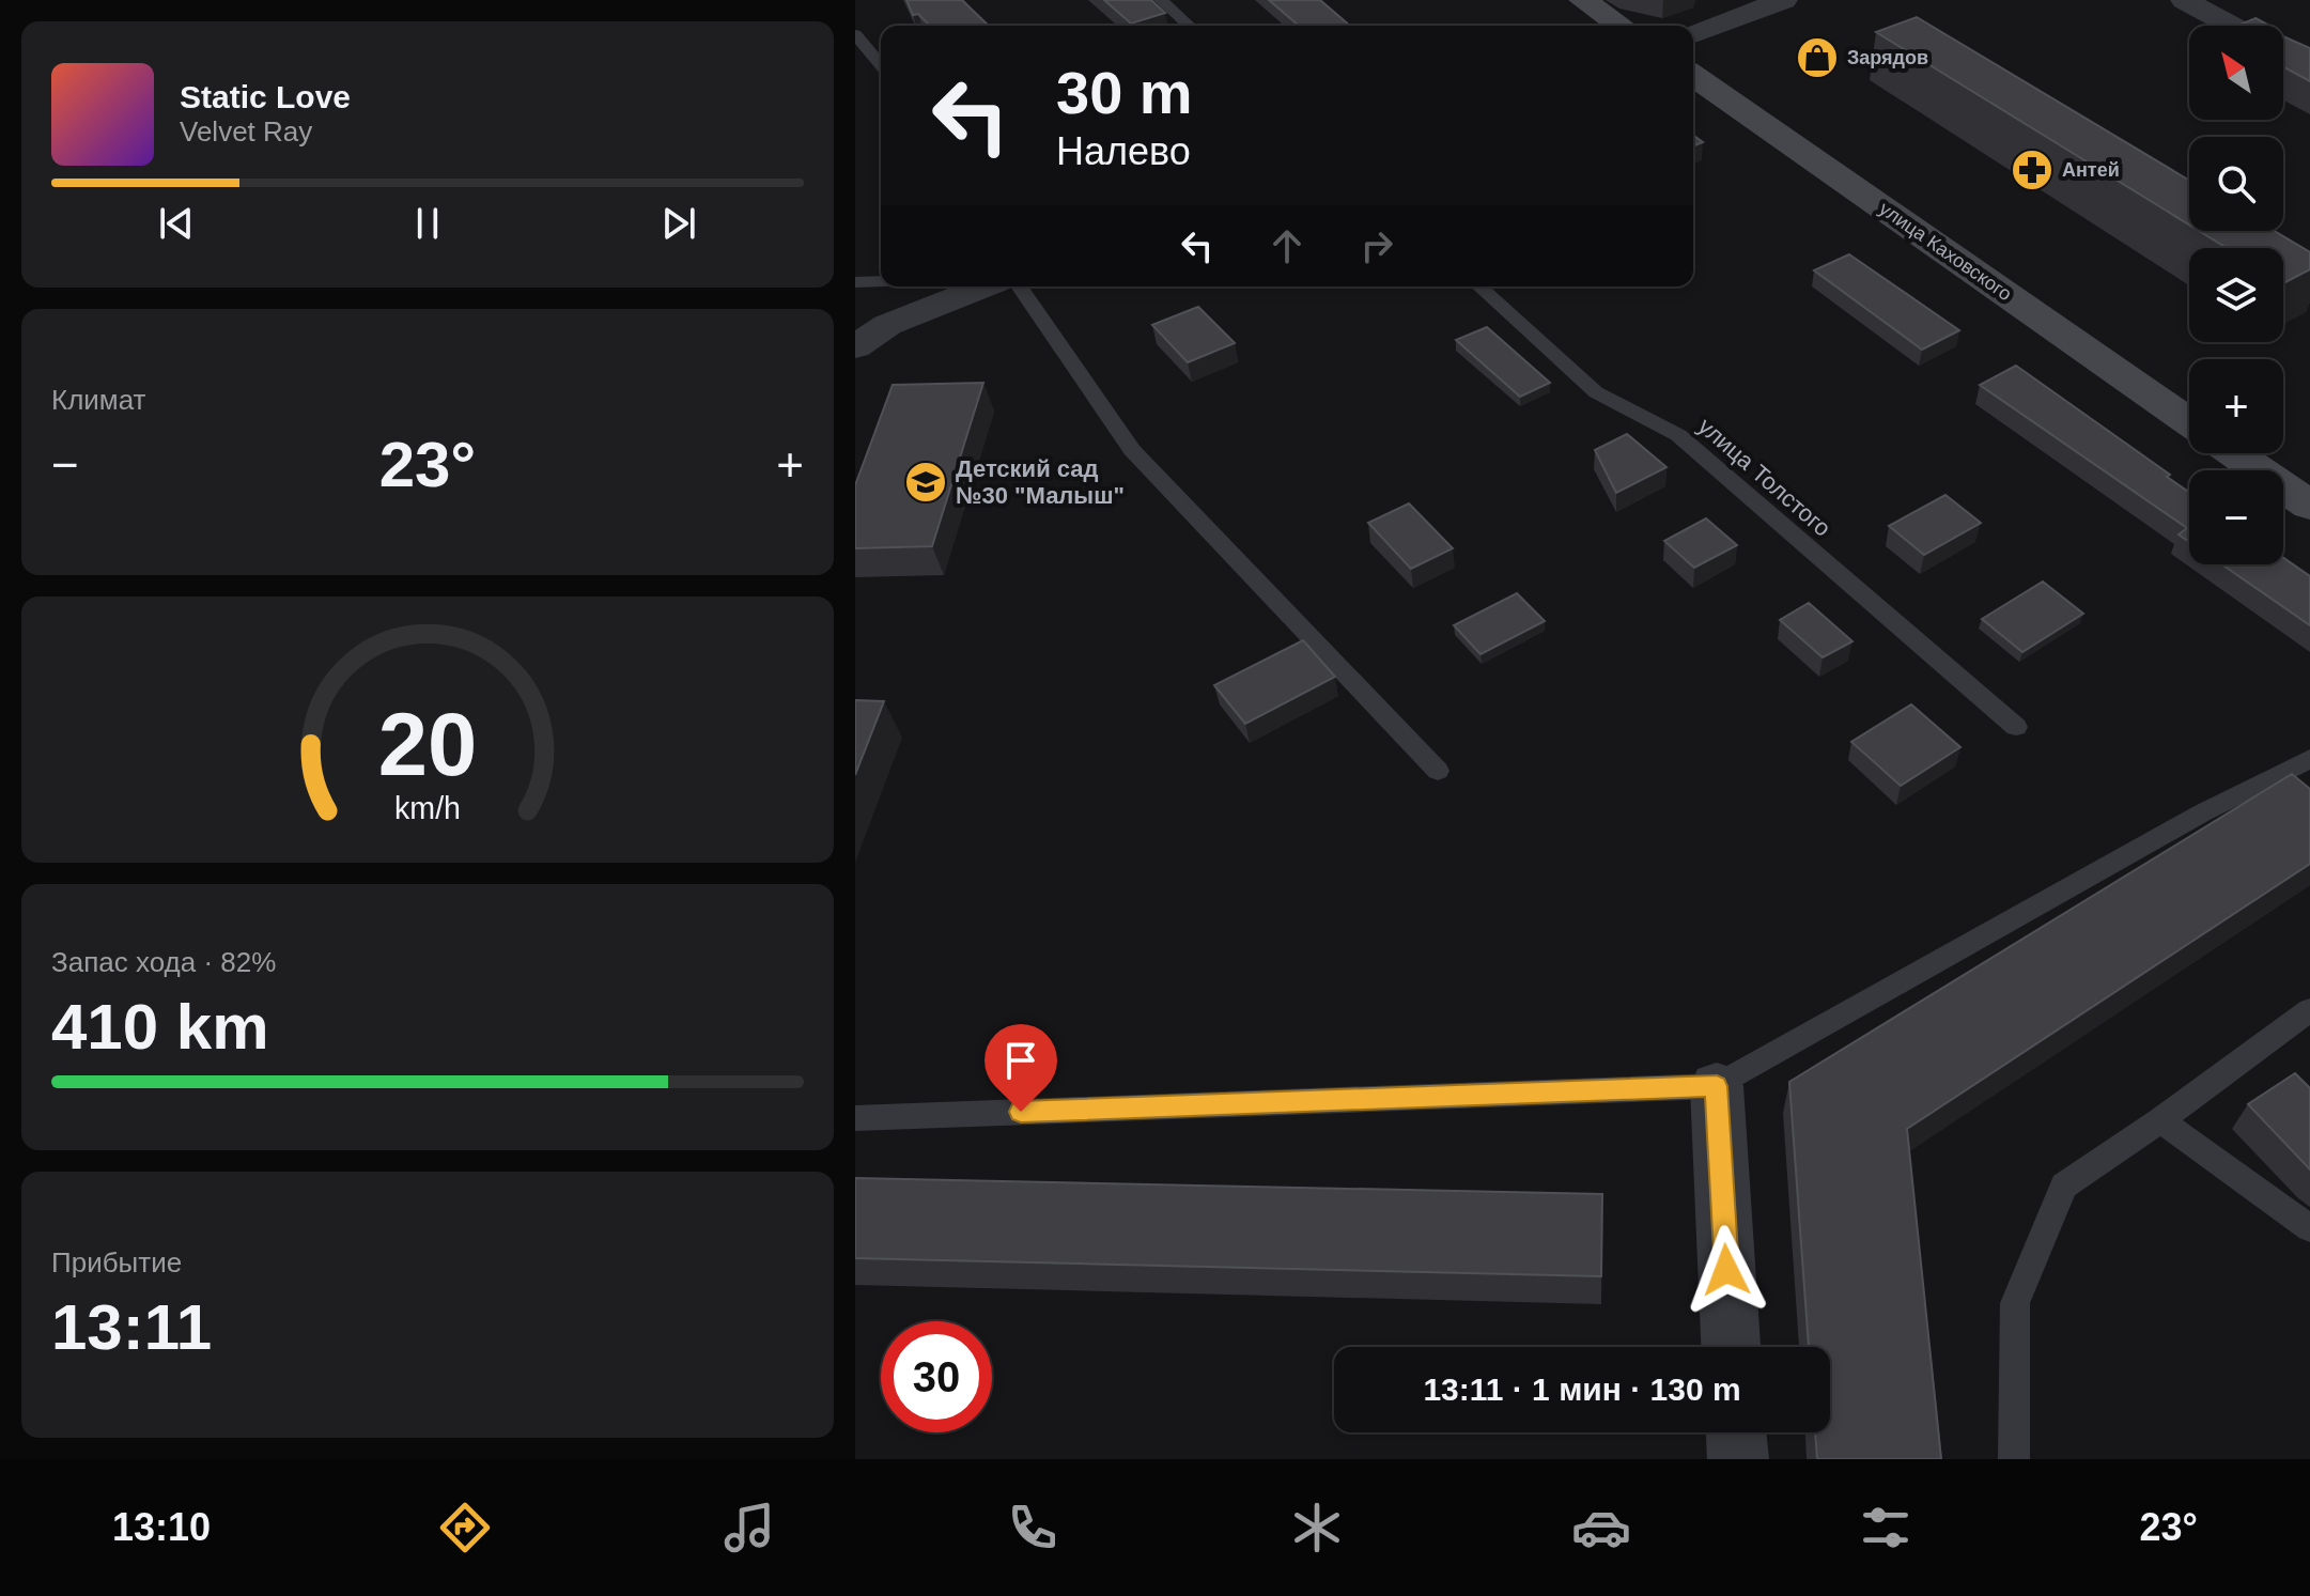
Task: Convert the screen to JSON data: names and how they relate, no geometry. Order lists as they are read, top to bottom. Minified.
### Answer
{"streets":{"main road":["улица Каховского"],"lane":["улица Толстого"]},"places":{"shop":["Зарядов"],"pharmacy":["Антей"],"school or university":["Детский сад №30 \"Малыш\""]},"north":"top left","page":{"map_buttons":["+","−"],"turn":["30 m","Налево"],"song":["Static Love","Velvet Ray"],"tile":["Климат",["Запас хода · 82%","410 km"],["Прибытие","13:11"]],"heat":["−","23°","+"],"limit":"30","trip":"13:11 · 1 мин · 130 m","tabs":["13:10","23°"],"gauge":["20","km/h"]}}
